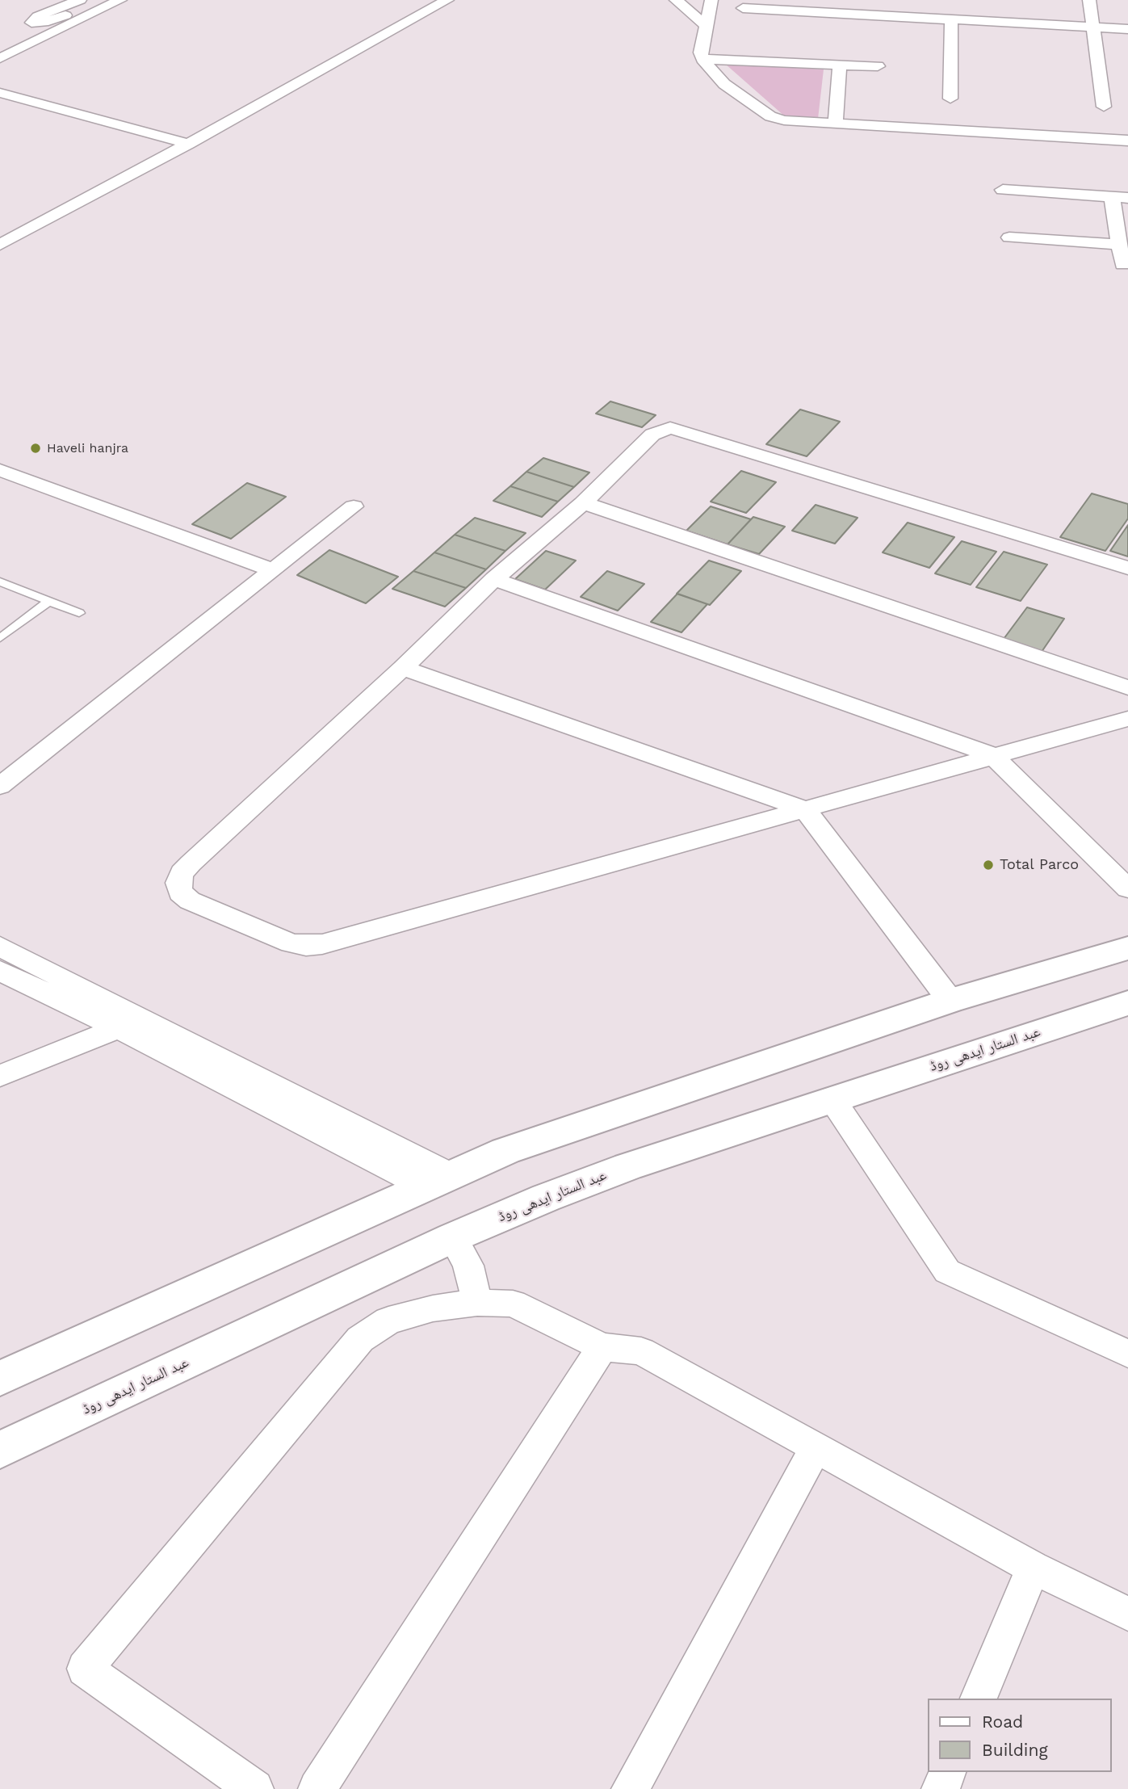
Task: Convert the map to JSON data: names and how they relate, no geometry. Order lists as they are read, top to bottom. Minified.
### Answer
{"streets":{"main road":["عبد الستار ایدھی روڈ"]},"places":["Haveli hanjra","Total Parco"],"legend":["Road","Building"]}
